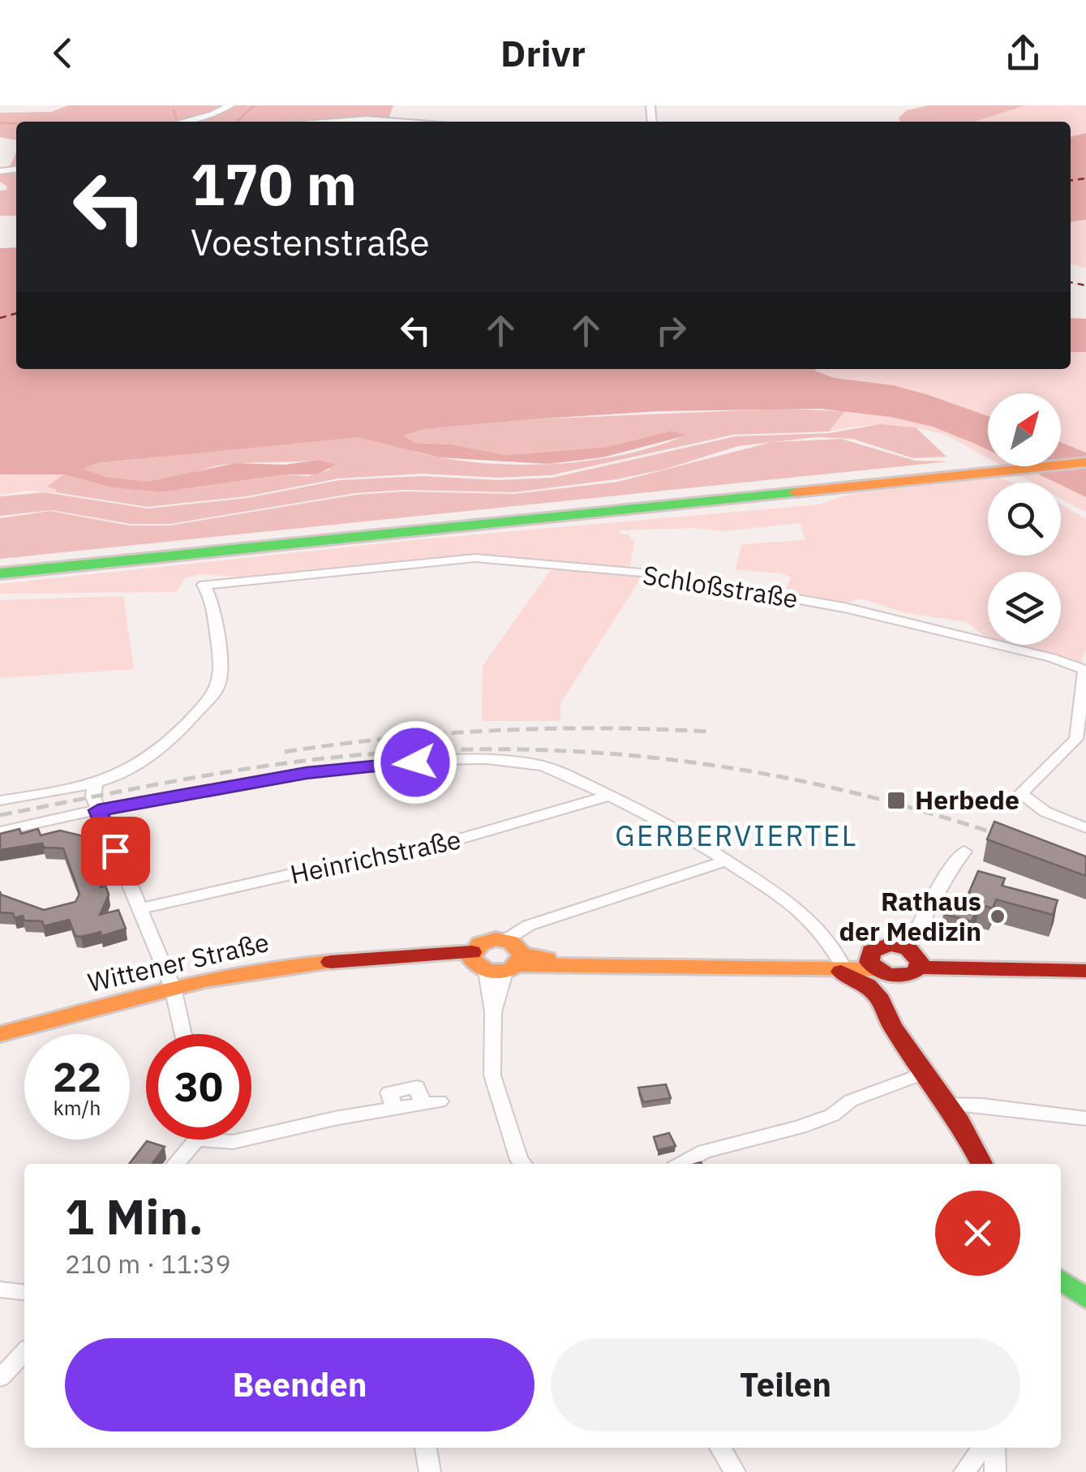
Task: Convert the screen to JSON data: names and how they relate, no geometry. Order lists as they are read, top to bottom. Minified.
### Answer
{"streets":{"main road":["Wittener Straße"],"street":["Schloßstraße","Heinrichstraße"]},"districts":["GERBERVIERTEL"],"places":{"transit":["Herbede"],"other":["Rathaus der Medizin"]},"north":"top right","page":{"header":"Drivr","turn":["170 m","Voestenstraße"],"speed":"22 km/h","limit":"30","heading":["1 Min.","210 m · 11:39"],"buttons":["Beenden","Teilen"]}}
